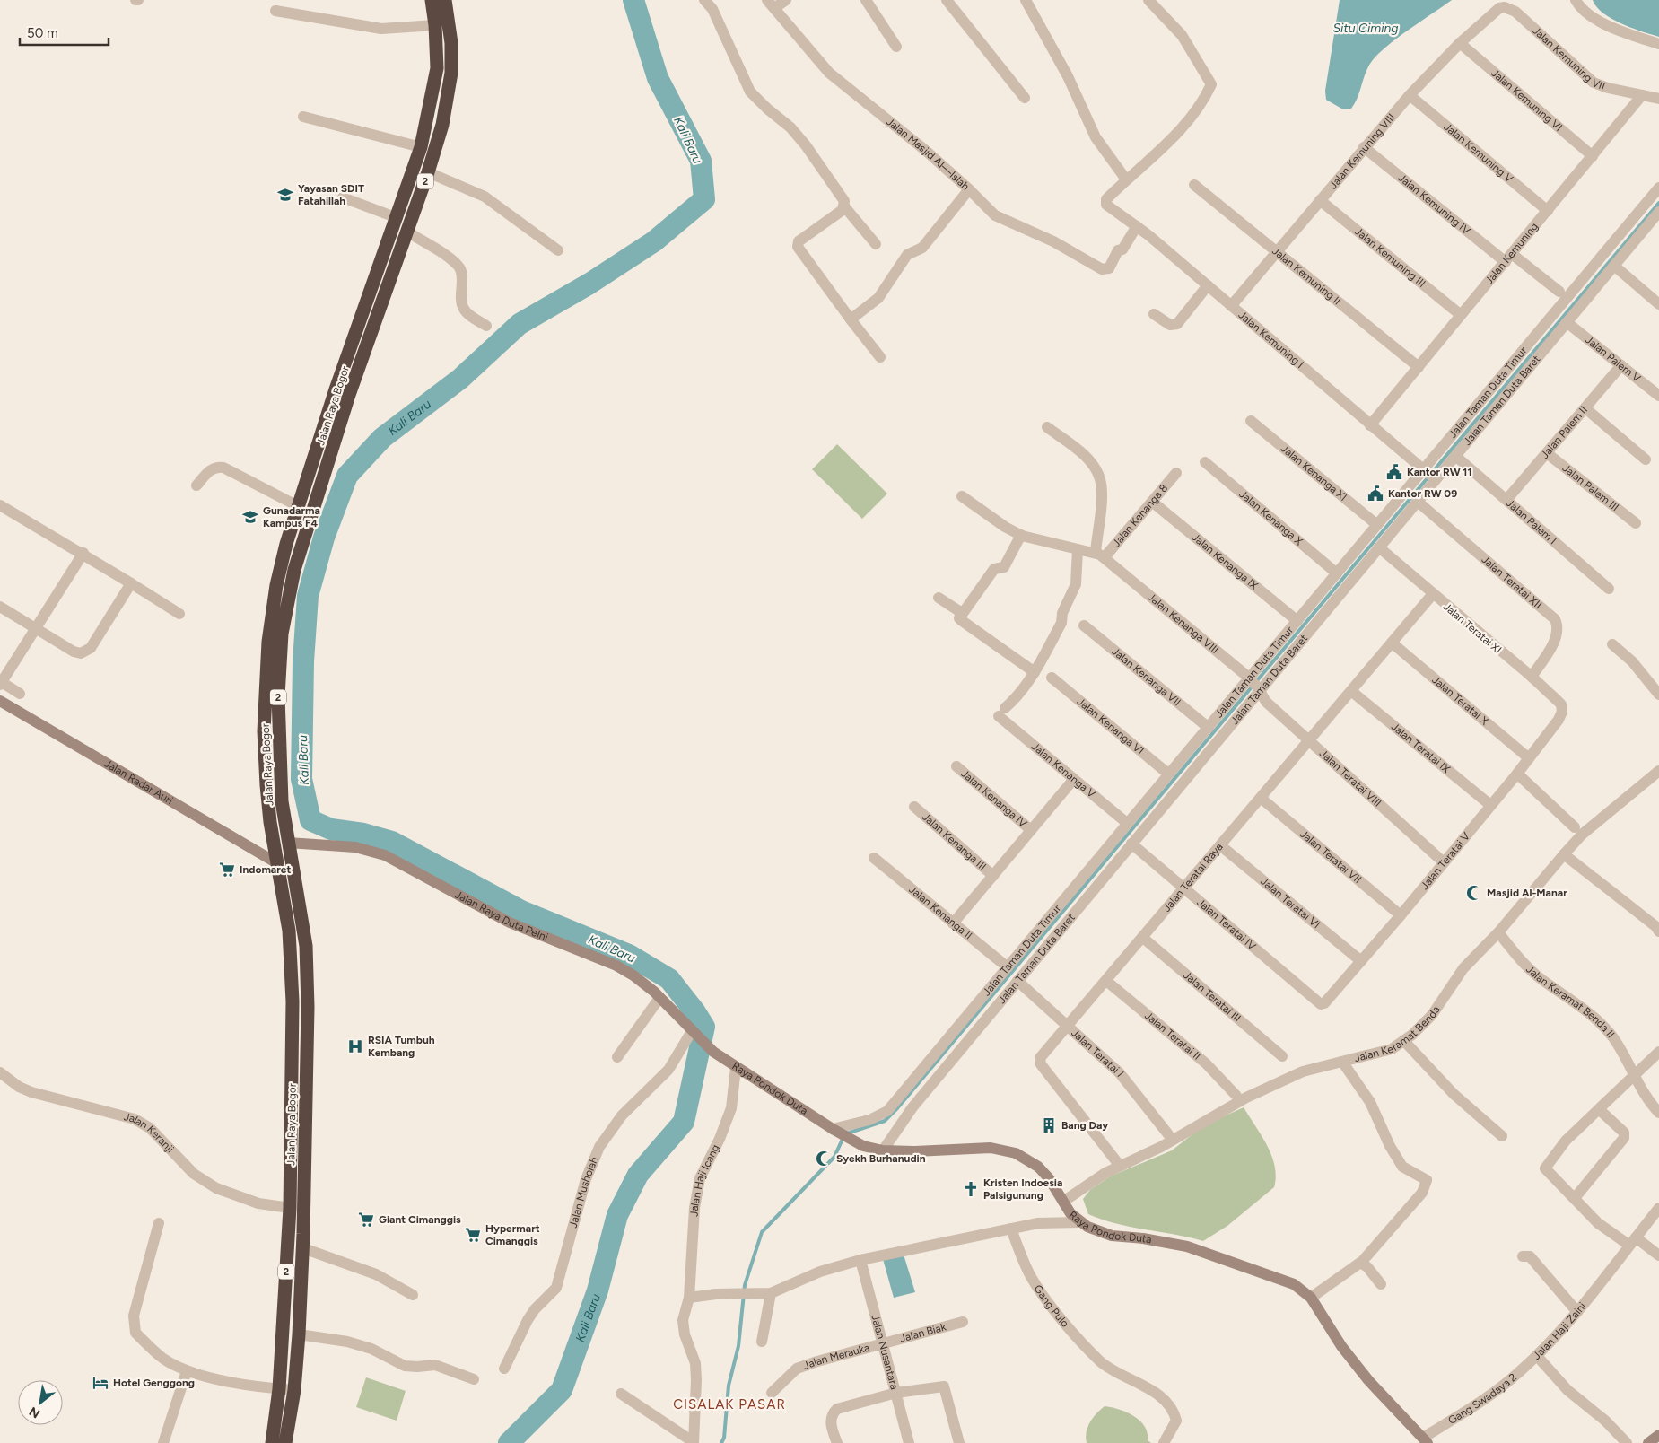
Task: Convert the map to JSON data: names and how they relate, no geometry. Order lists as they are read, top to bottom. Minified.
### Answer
{"streets":{"highway":["2","Jalan Raya Bogor"],"main road":["Jalan Radar Auri","Jalan Raya Duta Pelni","Raya Pondok Duta"],"street":["Jalan Kemuning VII","Jalan Kemuning VI","Jalan Kemuning VIII","Jalan Kemuning V","Jalan Masjid Al—Islah","Jalan Kemuning IV","Jalan Kemuning","Jalan Kemuning III","Jalan Kemuning II","Jalan Kemuning I","Jalan Palem V","Jalan Taman Duta Timur","Jalan Taman Duta Baret","Jalan Palem II","Jalan Kenanga XI","Jalan Palem III","Jalan Kenanga 8","Jalan Kenanga X","Jalan Palem I","Jalan Kenanga IX","Jalan Teratai XII","Jalan Kenanga VIII","Jalan Teratai XI","Jalan Kenanga VII","Jalan Teratai X","Jalan Kenanga VI","Jalan Teratai IX","Jalan Kenanga V","Jalan Teratai VIII","Jalan Kenanga IV","Jalan Kenanga III","Jalan Teratai VII","Jalan Teratai V","Jalan Teratai Raya","Jalan Teratai VI","Jalan Kenanga II","Jalan Teratai IV","Jalan Teratai III","Jalan Keramat Benda II","Jalan Keramat Benda","Jalan Teratai II","Jalan Teratai I","Jalan Keranji","Jalan Haji Icang","Jalan Musholah","Gang Pulo","Jalan Haji Zaini","Jalan Biak","Jalan Nusantara","Jalan Merauka","Gang Swadaya 2"]},"crossings":[["Jalan Kemuning VII","Jalan Kemuning VIII"],["Jalan Kemuning VII","Jalan Kemuning"],["Jalan Kemuning VI","Jalan Kemuning VIII"],["Jalan Kemuning VI","Jalan Kemuning"],["Jalan Kemuning VIII","Jalan Kemuning V"],["Jalan Kemuning VIII","Jalan Kemuning IV"],["Jalan Kemuning VIII","Jalan Kemuning III"],["Jalan Kemuning VIII","Jalan Kemuning II"],["Jalan Kemuning VIII","Jalan Kemuning I"],["Jalan Kemuning V","Jalan Kemuning"],["Jalan Masjid Al—Islah","Jalan Kemuning I"],["Jalan Kemuning IV","Jalan Kemuning"],["Jalan Kemuning","Jalan Kemuning III"],["Jalan Kemuning","Jalan Kemuning II"],["Jalan Kemuning","Jalan Kemuning I"],["Jalan Kemuning I","Jalan Taman Duta Timur"],["Jalan Kemuning I","Jalan Taman Duta Baret"],["Jalan Palem V","Jalan Taman Duta Baret"],["Jalan Palem V","Jalan Palem II"],["Jalan Taman Duta Timur","Jalan Taman Duta Baret"],["Jalan Taman Duta Timur","Jalan Kenanga XI"],["Jalan Taman Duta Timur","Jalan Kenanga X"],["Jalan Taman Duta Timur","Jalan Kenanga IX"],["Jalan Taman Duta Timur","Jalan Kenanga VIII"],["Jalan Taman Duta Timur","Jalan Kenanga VII"],["Jalan Taman Duta Timur","Jalan Kenanga VI"],["Jalan Taman Duta Timur","Jalan Kenanga V"],["Jalan Taman Duta Timur","Jalan Teratai VIII"],["Jalan Taman Duta Timur","Jalan Kenanga II"],["Jalan Taman Duta Timur","Raya Pondok Duta"],["Jalan Taman Duta Baret","Jalan Palem I"],["Jalan Taman Duta Baret","Jalan Teratai XII"],["Jalan Taman Duta Baret","Jalan Kenanga VIII"],["Jalan Taman Duta Baret","Jalan Teratai XI"],["Jalan Taman Duta Baret","Jalan Teratai VIII"],["Jalan Taman Duta Baret","Jalan Teratai IV"],["Jalan Taman Duta Baret","Jalan Teratai I"],["Jalan Taman Duta Baret","Raya Pondok Duta"],["Jalan Raya Bogor","Jalan Radar Auri"],["Jalan Raya Bogor","Jalan Raya Duta Pelni"],["Jalan Raya Bogor","Jalan Keranji"],["Jalan Palem II","Jalan Palem III"],["Jalan Palem II","Jalan Palem I"],["Jalan Kenanga 8","Jalan Kenanga IX"],["Jalan Kenanga 8","Jalan Kenanga VIII"],["Jalan Teratai XII","Jalan Teratai XI"],["Jalan Kenanga VIII","Jalan Teratai VIII"],["Jalan Teratai XI","Jalan Teratai V"],["Jalan Teratai XI","Jalan Teratai Raya"],["Jalan Teratai X","Jalan Teratai V"],["Jalan Teratai X","Jalan Teratai Raya"],["Jalan Teratai IX","Jalan Teratai V"],["Jalan Teratai IX","Jalan Teratai Raya"],["Jalan Teratai VIII","Jalan Teratai V"],["Jalan Teratai VIII","Jalan Teratai Raya"],["Jalan Teratai VII","Jalan Teratai V"],["Jalan Teratai VII","Jalan Teratai Raya"],["Jalan Teratai V","Jalan Teratai VI"],["Jalan Teratai V","Jalan Teratai IV"],["Jalan Teratai Raya","Jalan Teratai VI"],["Jalan Teratai Raya","Jalan Teratai IV"],["Jalan Teratai Raya","Jalan Teratai III"],["Jalan Teratai Raya","Jalan Keramat Benda"],["Jalan Teratai Raya","Jalan Teratai II"],["Jalan Teratai Raya","Jalan Teratai I"],["Jalan Raya Duta Pelni","Raya Pondok Duta"],["Jalan Raya Duta Pelni","Jalan Musholah"],["Jalan Keramat Benda II","Jalan Keramat Benda"],["Jalan Keramat Benda","Raya Pondok Duta"],["Raya Pondok Duta","Jalan Haji Icang"],["Raya Pondok Duta","Jalan Musholah"],["Raya Pondok Duta","Gang Swadaya 2"],["Jalan Haji Zaini","Gang Swadaya 2"],["Jalan Biak","Jalan Nusantara"],["Jalan Biak","Jalan Merauka"],["Jalan Nusantara","Jalan Merauka"]],"districts":["CISALAK PASAR"],"water":["Situ Ciming","Kali Baru"],"places":{"school or university":["Yayasan SDIT Fatahillah","Gunadarma Kampus F4"],"public building":["Kantor RW 11","Kantor RW 09"],"supermarket":["Indomaret","Giant Cimanggis","Hypermart Cimanggis"],"mosque":["Masjid Al-Manar","Syekh Burhanudin"],"hospital":["RSIA Tumbuh Kembang"],"building":["Bang Day"],"church":["Kristen Indoesia Palsigunung"],"hotel":["Hotel Genggong"]},"scale_bar":"50 m","north":"bottom left"}
